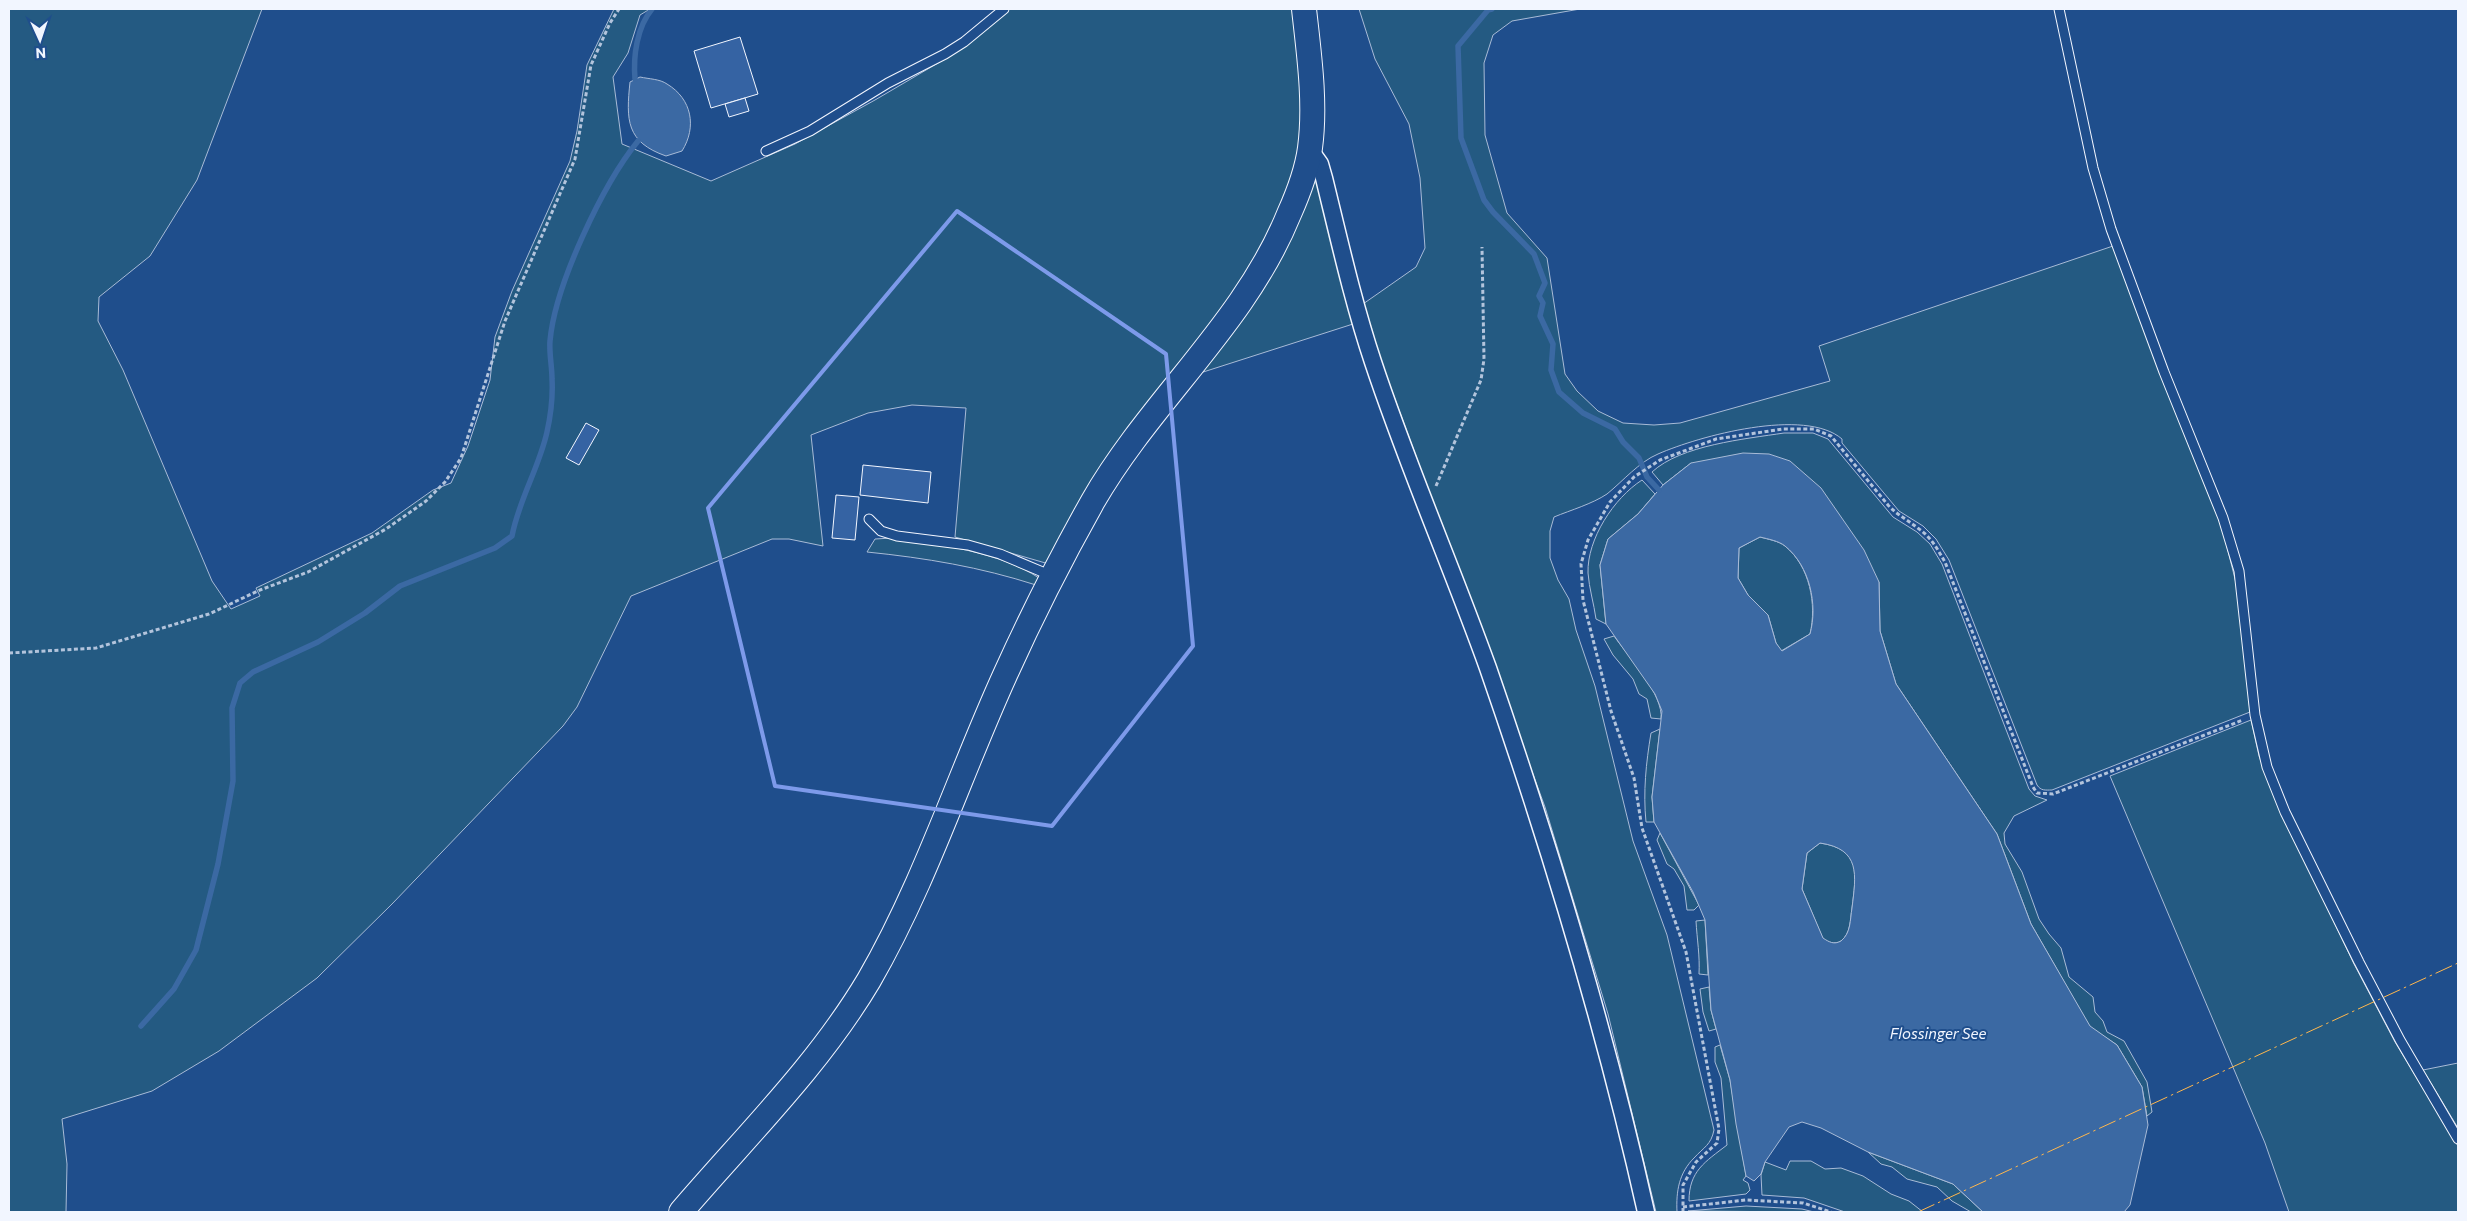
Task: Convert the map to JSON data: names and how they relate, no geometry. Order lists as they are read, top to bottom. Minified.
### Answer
{"water":["Flossinger See"],"north":"bottom"}
